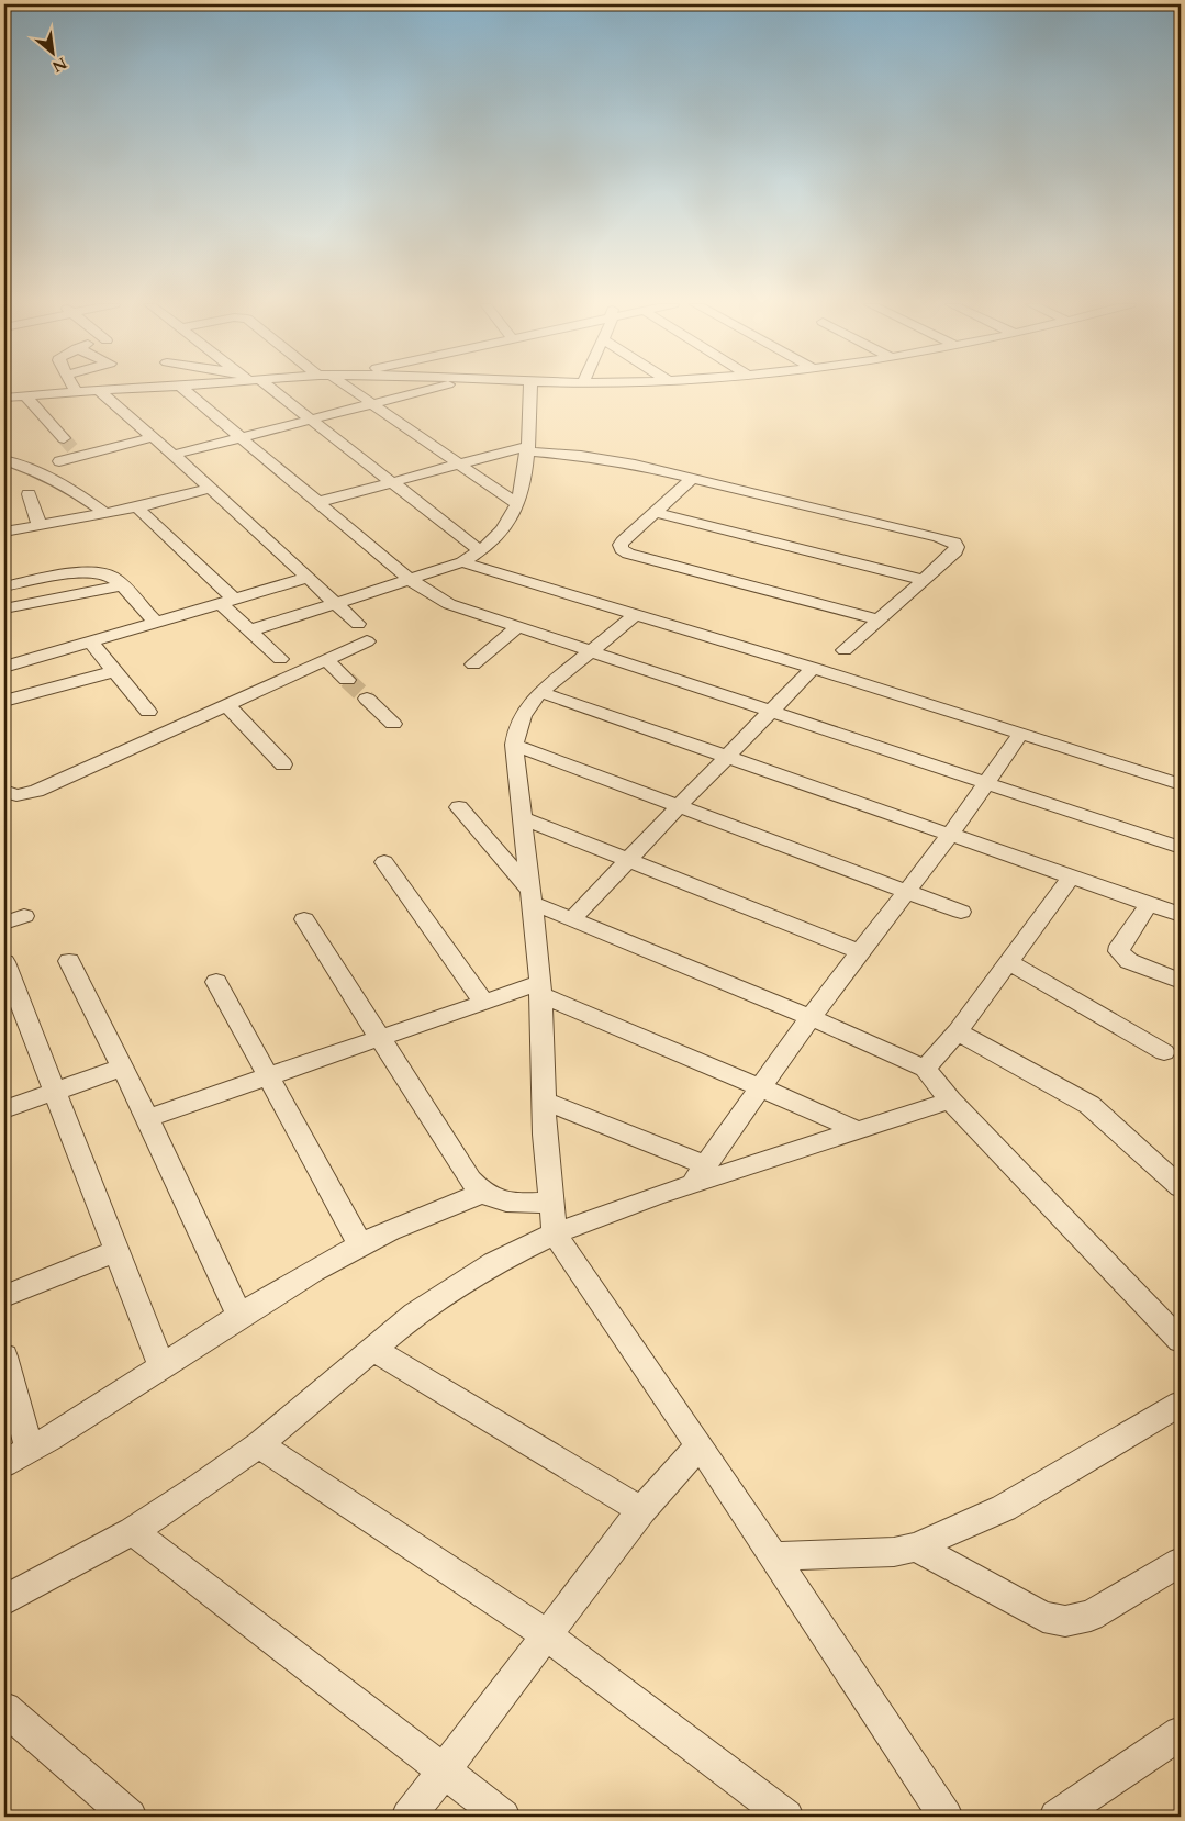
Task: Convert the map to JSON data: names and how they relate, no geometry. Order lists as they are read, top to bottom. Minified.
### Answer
{"north":"bottom right"}
